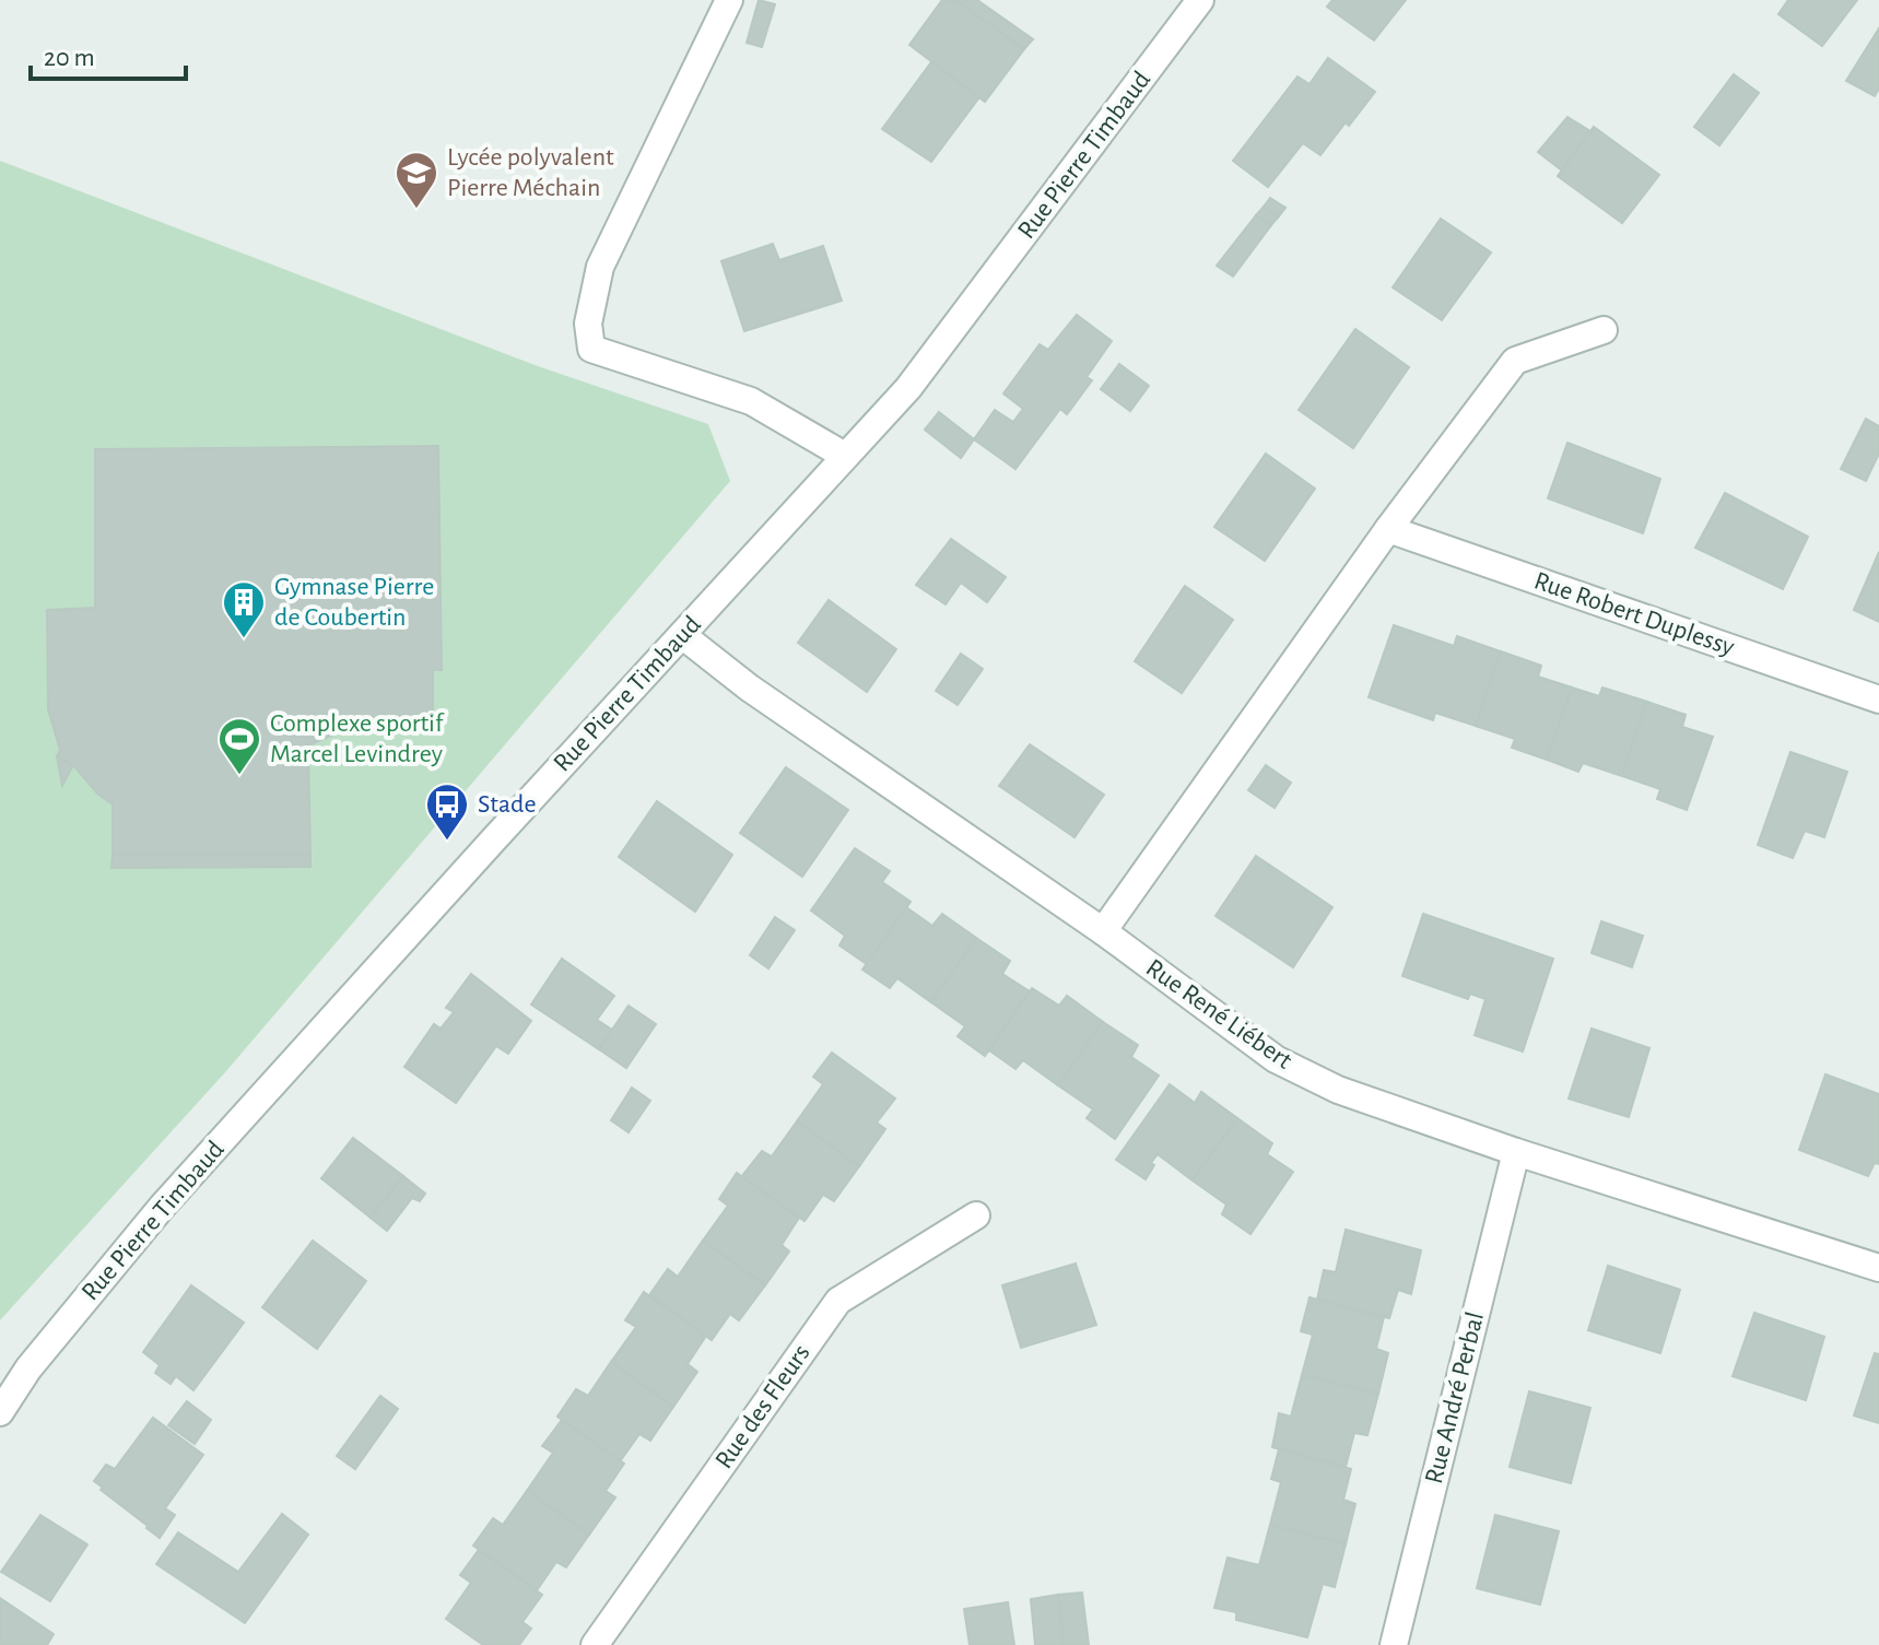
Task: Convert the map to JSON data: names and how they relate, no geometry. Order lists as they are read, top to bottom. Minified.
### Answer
{"streets":{"street":["Rue Pierre Timbaud","Rue Robert Duplessy","Rue René Liébert","Rue André Perbal","Rue des Fleurs"]},"crossings":[["Rue Pierre Timbaud","Rue René Liébert"],["Rue René Liébert","Rue André Perbal"]],"places":{"school or university":["Lycée polyvalent Pierre Méchain"],"building":["Gymnase Pierre de Coubertin"],"sports":["Complexe sportif Marcel Levindrey"],"bus stop":["Stade"]},"scale_bar":"20 m"}
